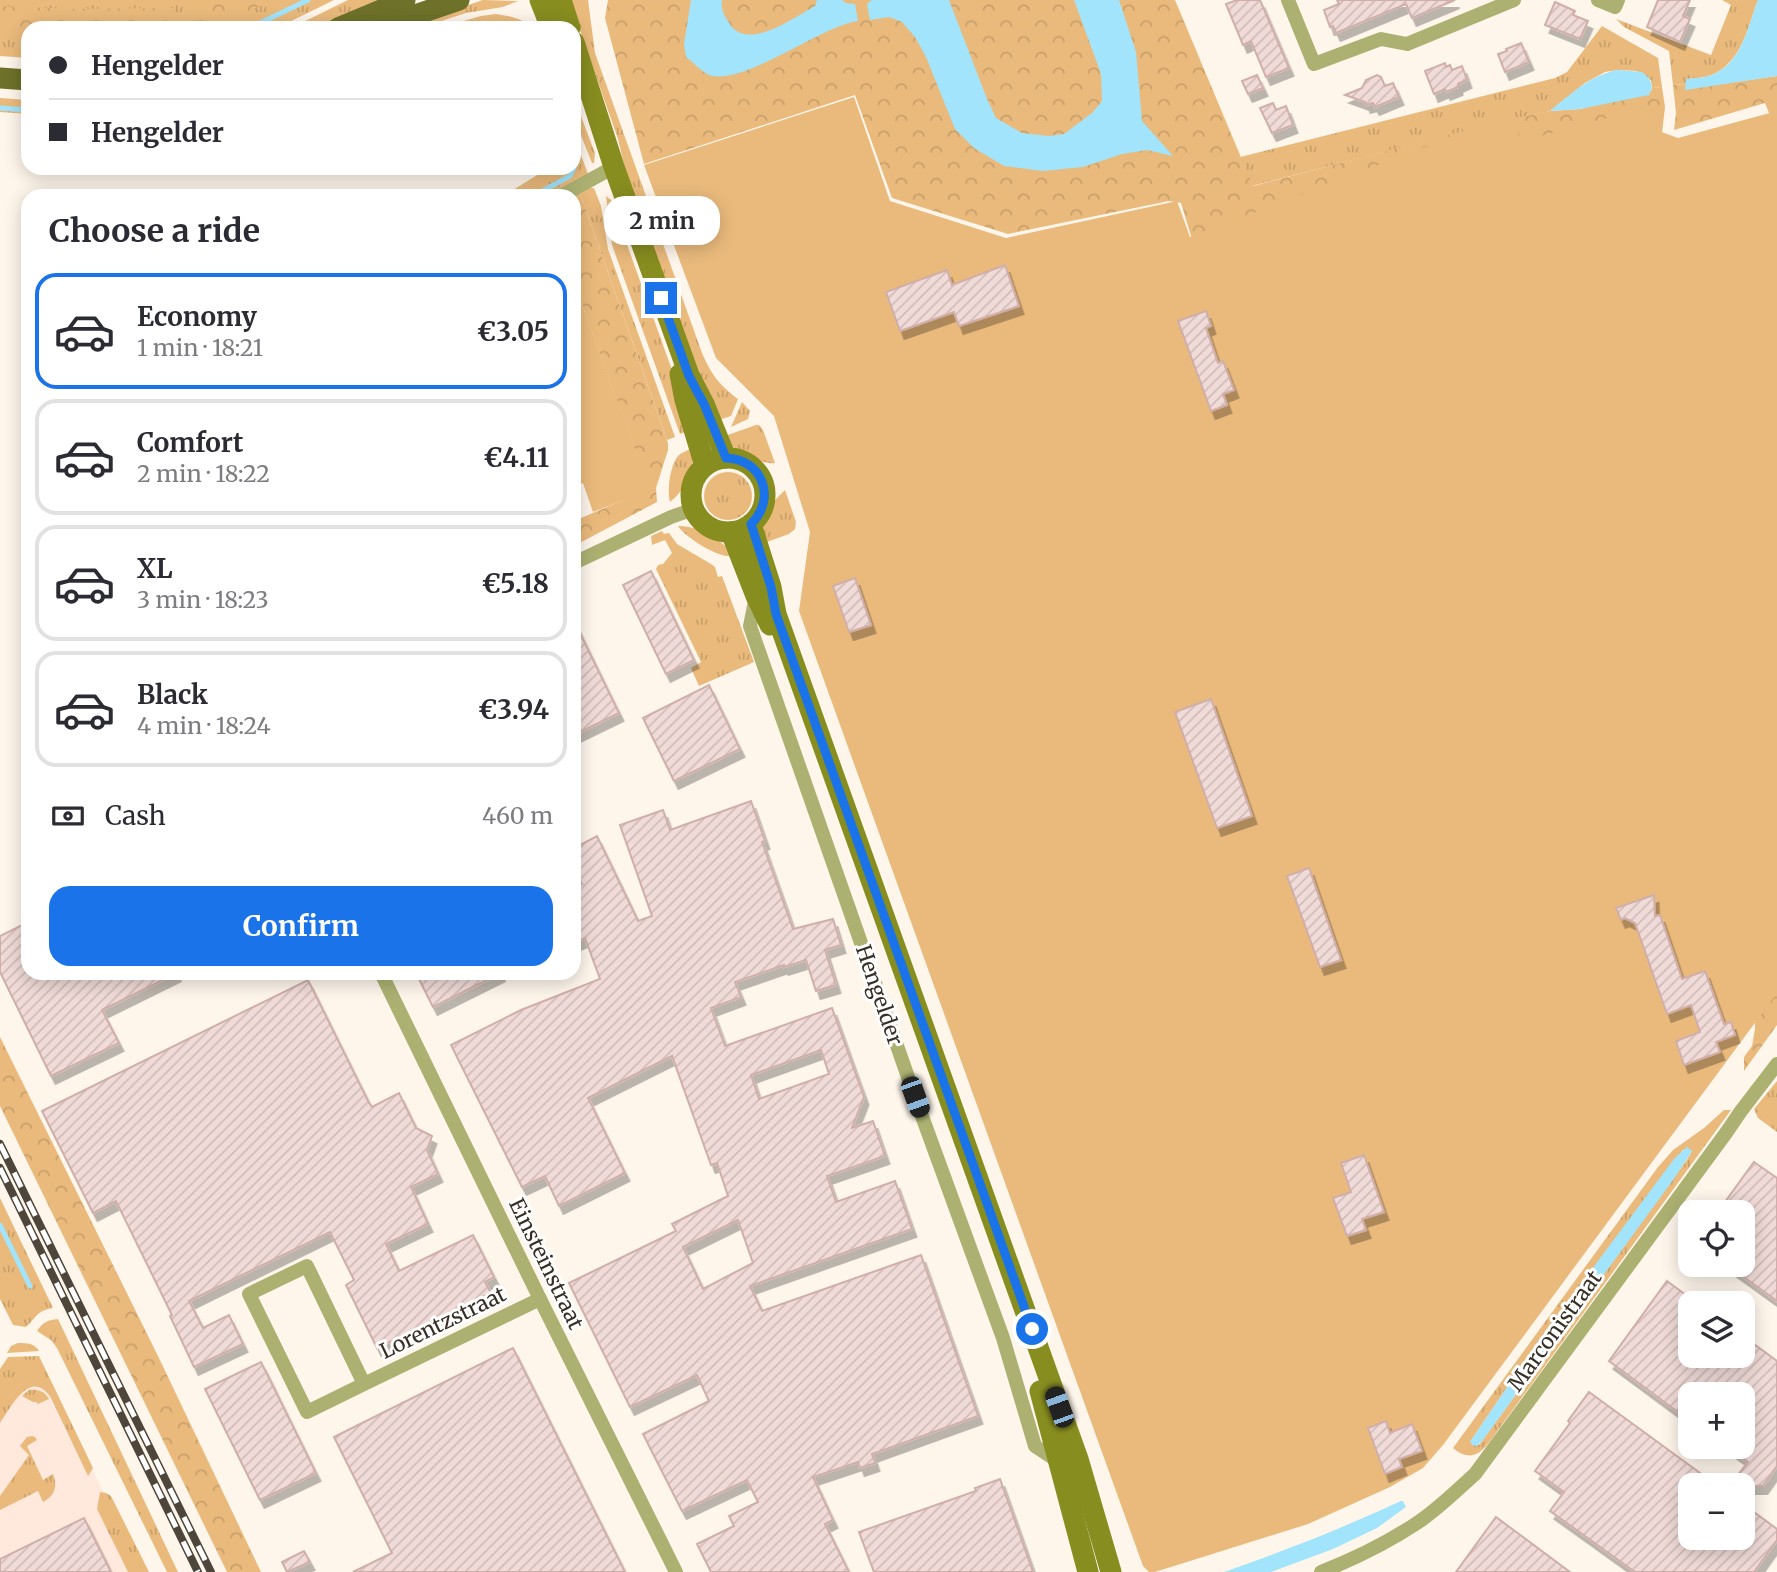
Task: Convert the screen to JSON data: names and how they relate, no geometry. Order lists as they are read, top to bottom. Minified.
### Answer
{"streets":{"main road":["Hengelder"],"street":["Einsteinstraat","Lorentzstraat","Marconistraat"]},"crossings":[["Einsteinstraat","Lorentzstraat"]],"page":{"banner":["Hengelder","Hengelder"],"heading":"Choose a ride","bubble":"2 min","list":[{"name":"Economy","note":"1 min · 18:21","value":"€3.05"},{"name":"Comfort","note":"2 min · 18:22","value":"€4.11"},{"name":"XL","note":"3 min · 18:23","value":"€5.18"},{"name":"Black","note":"4 min · 18:24","value":"€3.94"}],"pay":["Cash","460 m"],"buttons":"Confirm","map_buttons":["+","−"]}}
